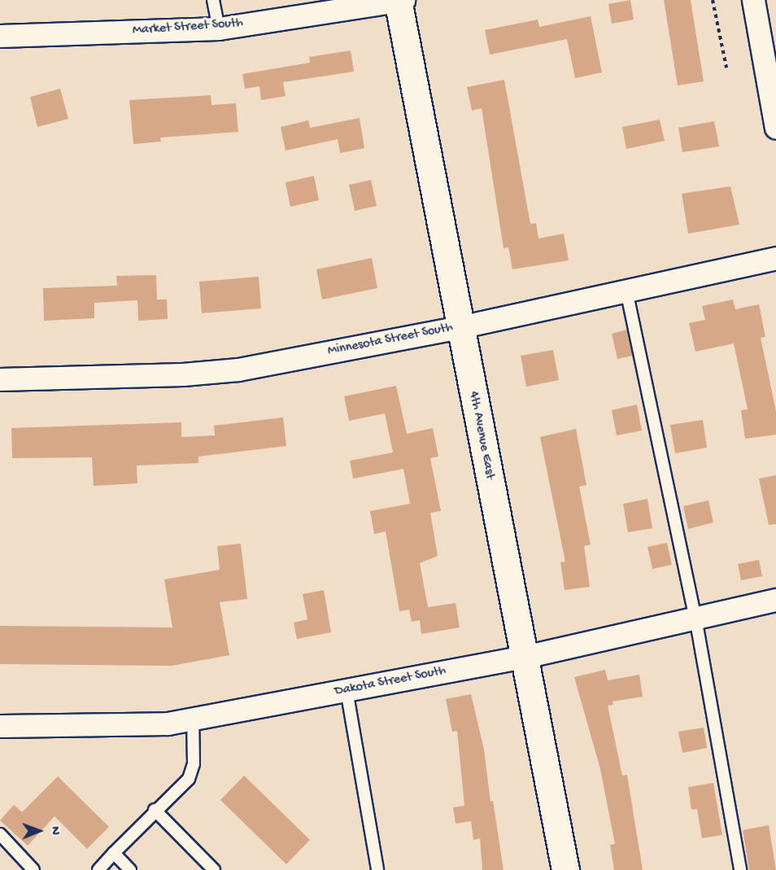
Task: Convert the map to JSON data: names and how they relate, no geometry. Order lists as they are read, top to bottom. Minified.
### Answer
{"streets":{"street":["Market Street South","Minnesota Street South","4th Avenue East","Dakota Street South"]},"crossings":[["Market Street South","4th Avenue East"],["Minnesota Street South","4th Avenue East"],["4th Avenue East","Dakota Street South"]],"north":"right"}
